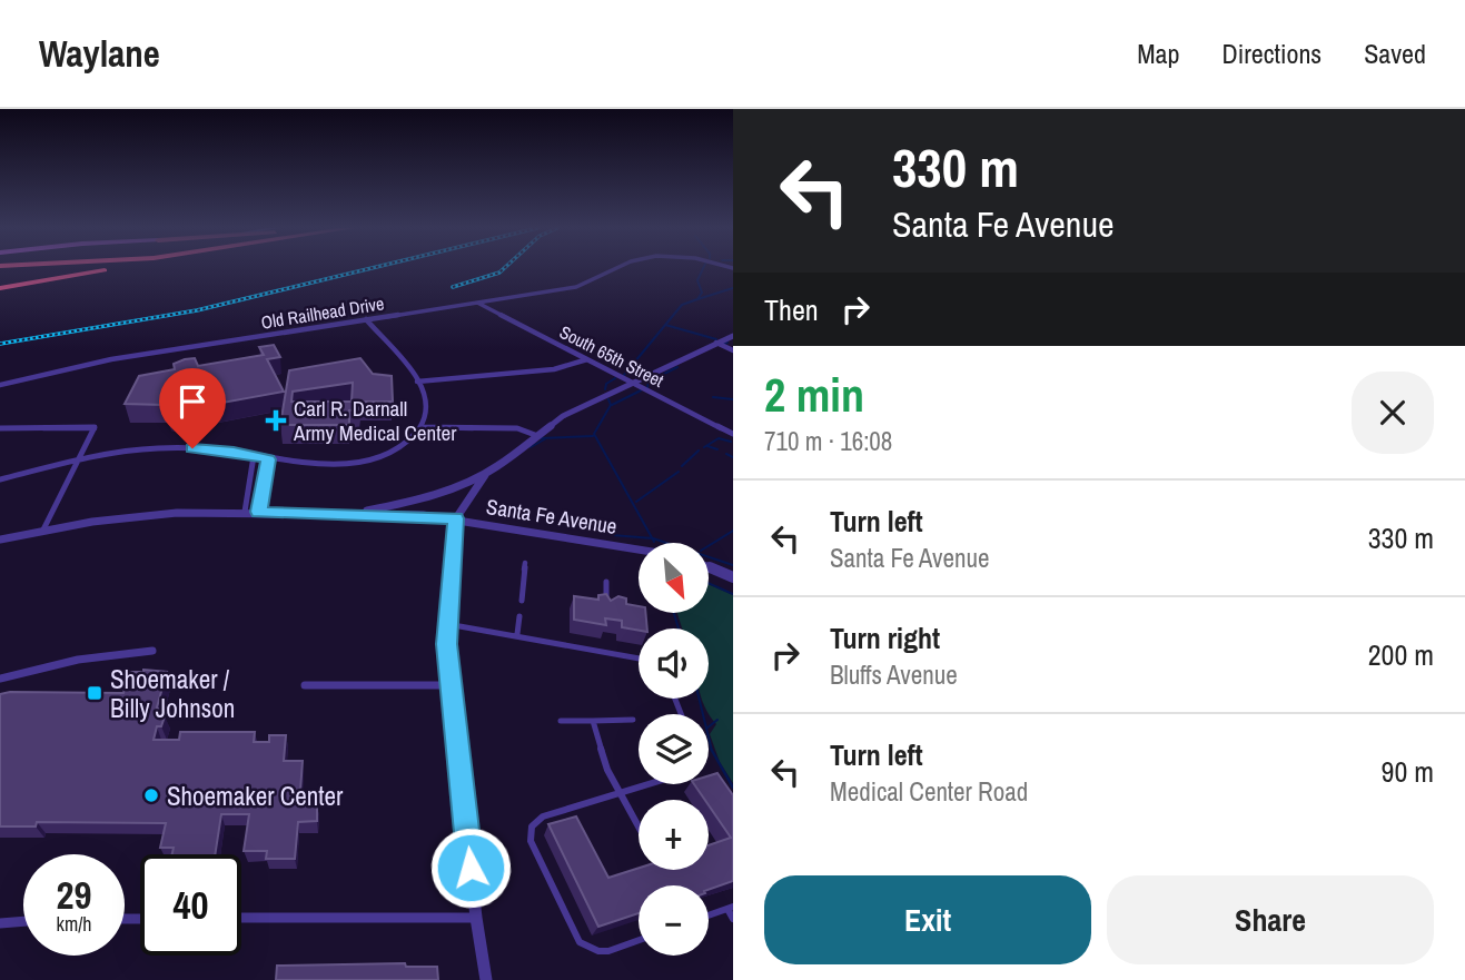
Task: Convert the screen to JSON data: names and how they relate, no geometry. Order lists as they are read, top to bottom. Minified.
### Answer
{"streets":{"street":["Old Railhead Drive","South 65th Street","Santa Fe Avenue"]},"crossings":[["Old Railhead Drive","South 65th Street"],["South 65th Street","Santa Fe Avenue"]],"places":{"health":["Carl R. Darnall Army Medical Center"],"transit":["Shoemaker / Billy Johnson"],"other":["Shoemaker Center"]},"north":"bottom right","page":{"header":"Waylane","nav":["Map","Directions","Saved"],"turn":["330 m","Santa Fe Avenue"],"then":"Then","heading":["2 min","710 m · 16:08"],"list":[{"name":"Turn left","note":"Santa Fe Avenue","value":"330 m"},{"name":"Turn right","note":"Bluffs Avenue","value":"200 m"},{"name":"Turn left","note":"Medical Center Road","value":"90 m"}],"map_buttons":["+","−"],"speed":"29 km/h","limit":"40","buttons":["Exit","Share"]}}
